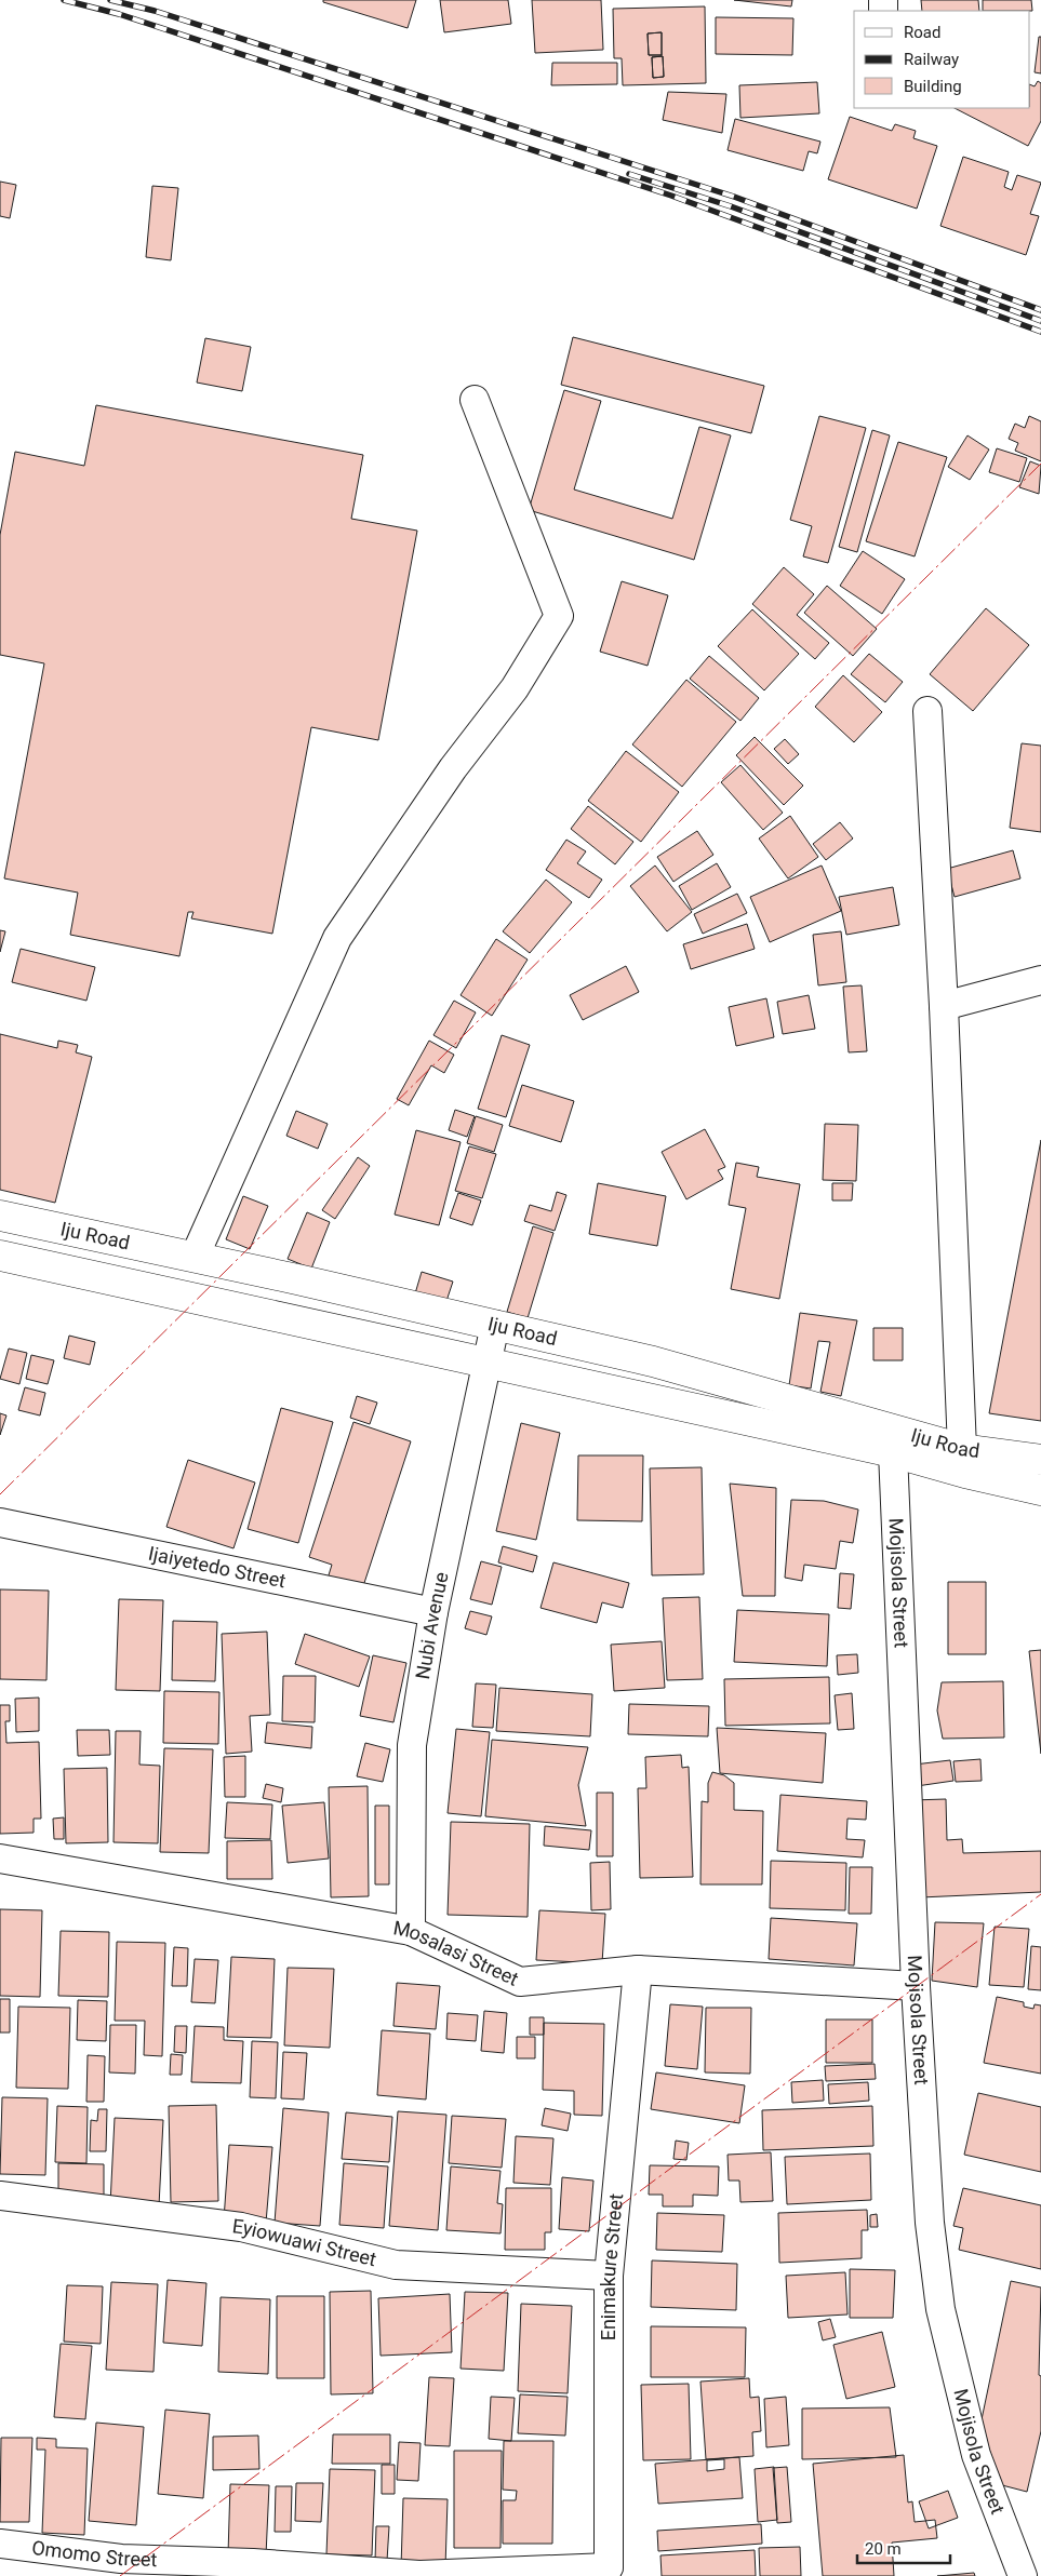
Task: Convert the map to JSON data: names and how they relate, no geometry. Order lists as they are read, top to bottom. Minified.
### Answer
{"streets":{"main road":["Iju Road"],"street":["Ijaiyetedo Street","Mojisola Street","Nubi Avenue","Mosalasi Street","Eyiowuawi Street","Enimakure Street","Omomo Street"]},"crossings":[["Iju Road","Mojisola Street"],["Iju Road","Nubi Avenue"],["Ijaiyetedo Street","Nubi Avenue"],["Mojisola Street","Mosalasi Street"],["Nubi Avenue","Mosalasi Street"],["Mosalasi Street","Enimakure Street"],["Eyiowuawi Street","Enimakure Street"],["Enimakure Street","Omomo Street"]],"legend":["Road","Railway","Building"],"scale_bar":"20 m"}
